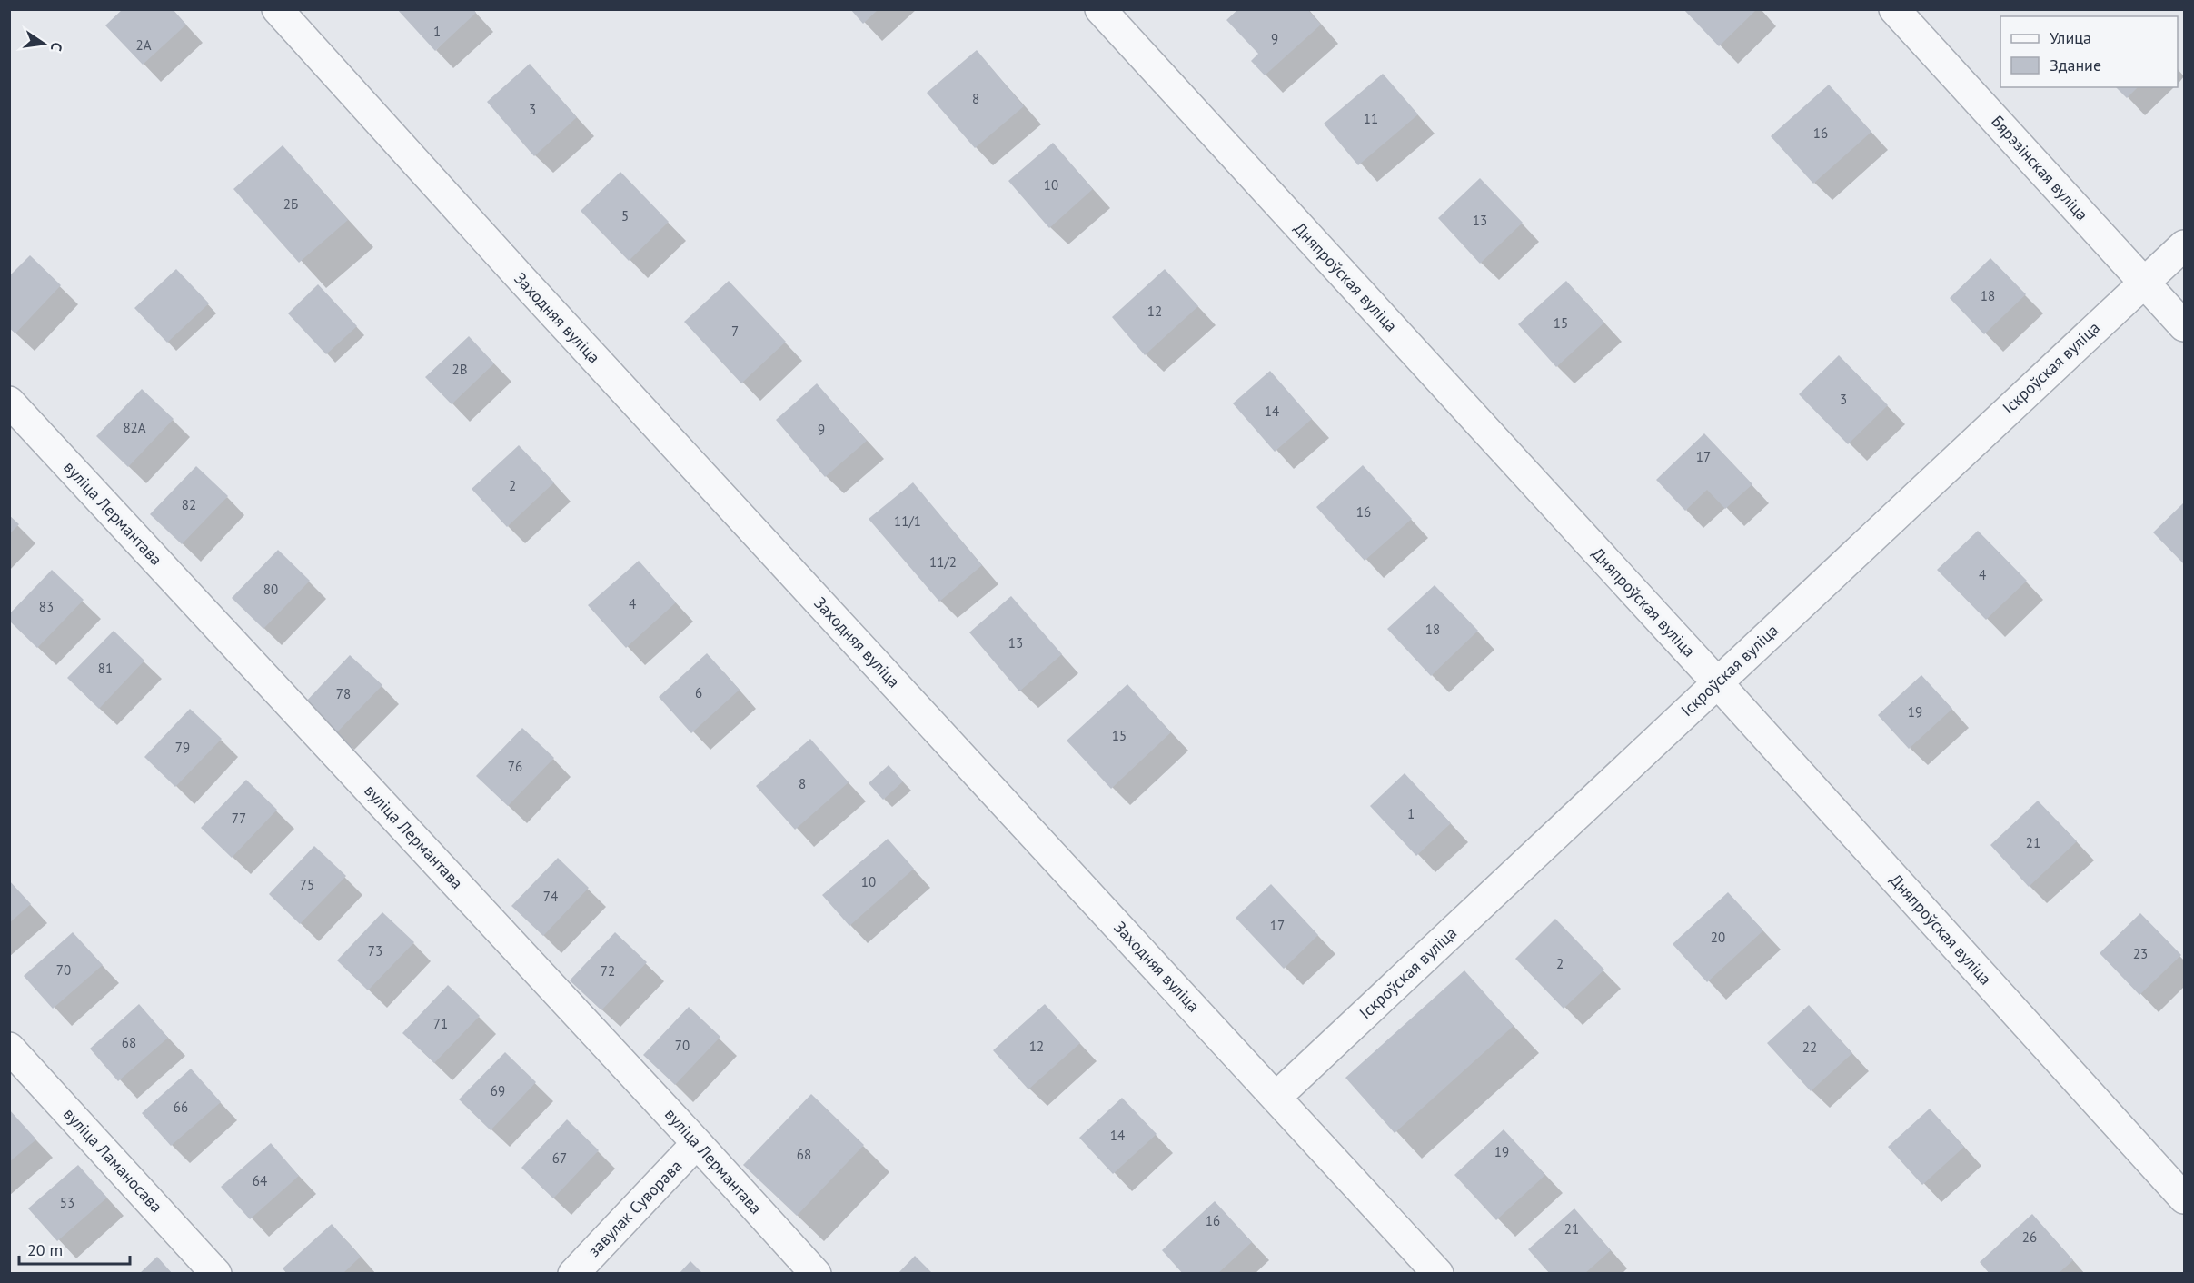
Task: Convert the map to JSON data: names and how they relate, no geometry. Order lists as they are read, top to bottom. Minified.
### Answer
{"streets":{"street":["Бярэзінская вуліца","Дняпроўская вуліца","Заходняя вуліца","Іскроўская вуліца","вуліца Лермантава","вуліца Ламаносава","завулак Суворава"]},"crossings":[["Бярэзінская вуліца","Іскроўская вуліца"],["Дняпроўская вуліца","Іскроўская вуліца"],["Заходняя вуліца","Іскроўская вуліца"],["вуліца Лермантава","завулак Суворава"]],"house_numbers":["1","9","2А","8","3","11","16","10","2Б","5","13","18","12","15","7","2В","3","14","82А","9","17","2","82","16","11/1","11/2","4","80","4","83","18","13","81","6","78","19","15","79","76","8","1","77","21","10","75","74","17","20","73","23","2","70","72","71","68","70","12","22","69","66","14","19","68","67","64","53","16","21","26"],"legend":["Улица","Здание"],"scale_bar":"20 m","north":"right"}
